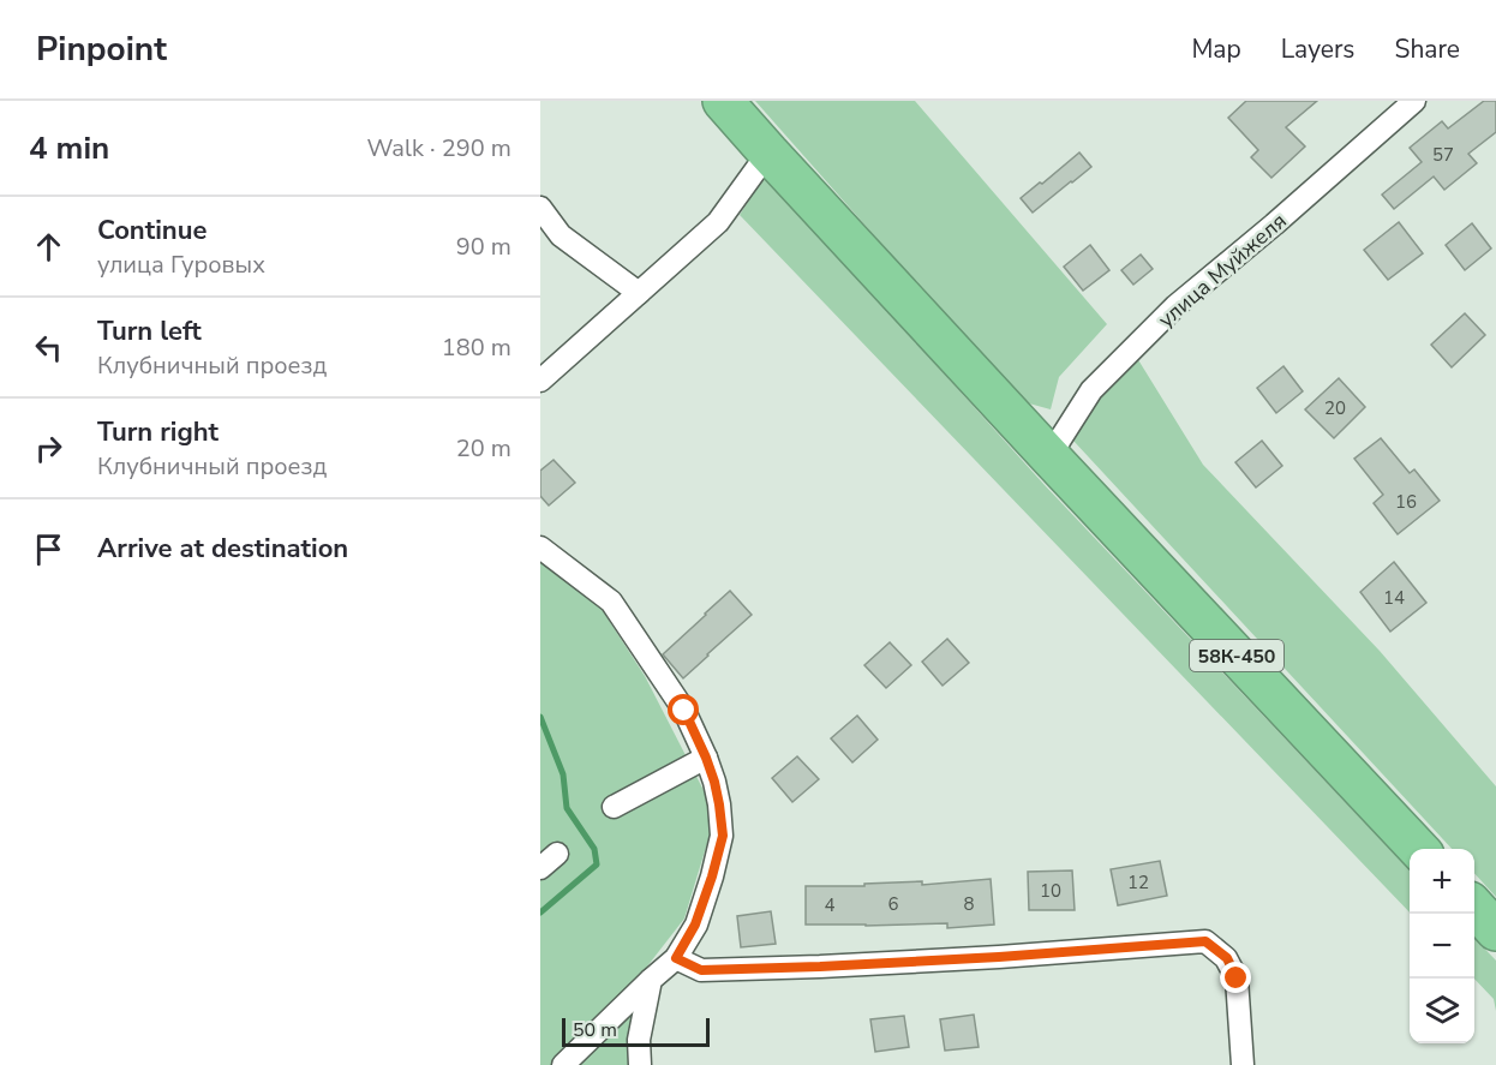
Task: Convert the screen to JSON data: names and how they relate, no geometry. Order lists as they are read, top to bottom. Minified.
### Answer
{"streets":{"highway":["58К-450"],"street":["улица Муйжеля"]},"crossings":[["улица Муйжеля","58К-450"]],"house_numbers":["57","20","16","14","12","10","6","8","4"],"scale_bar":"50 m","page":{"header":"Pinpoint","nav":["Map","Layers","Share"],"heading":["4 min","Walk · 290 m"],"list":[["Continue","улица Гуровых","90 m"],["Turn left","Клубничный проезд","180 m"],["Turn right","Клубничный проезд","20 m"],"Arrive at destination"],"map_buttons":["+","−"],"scale":"50 m"}}
